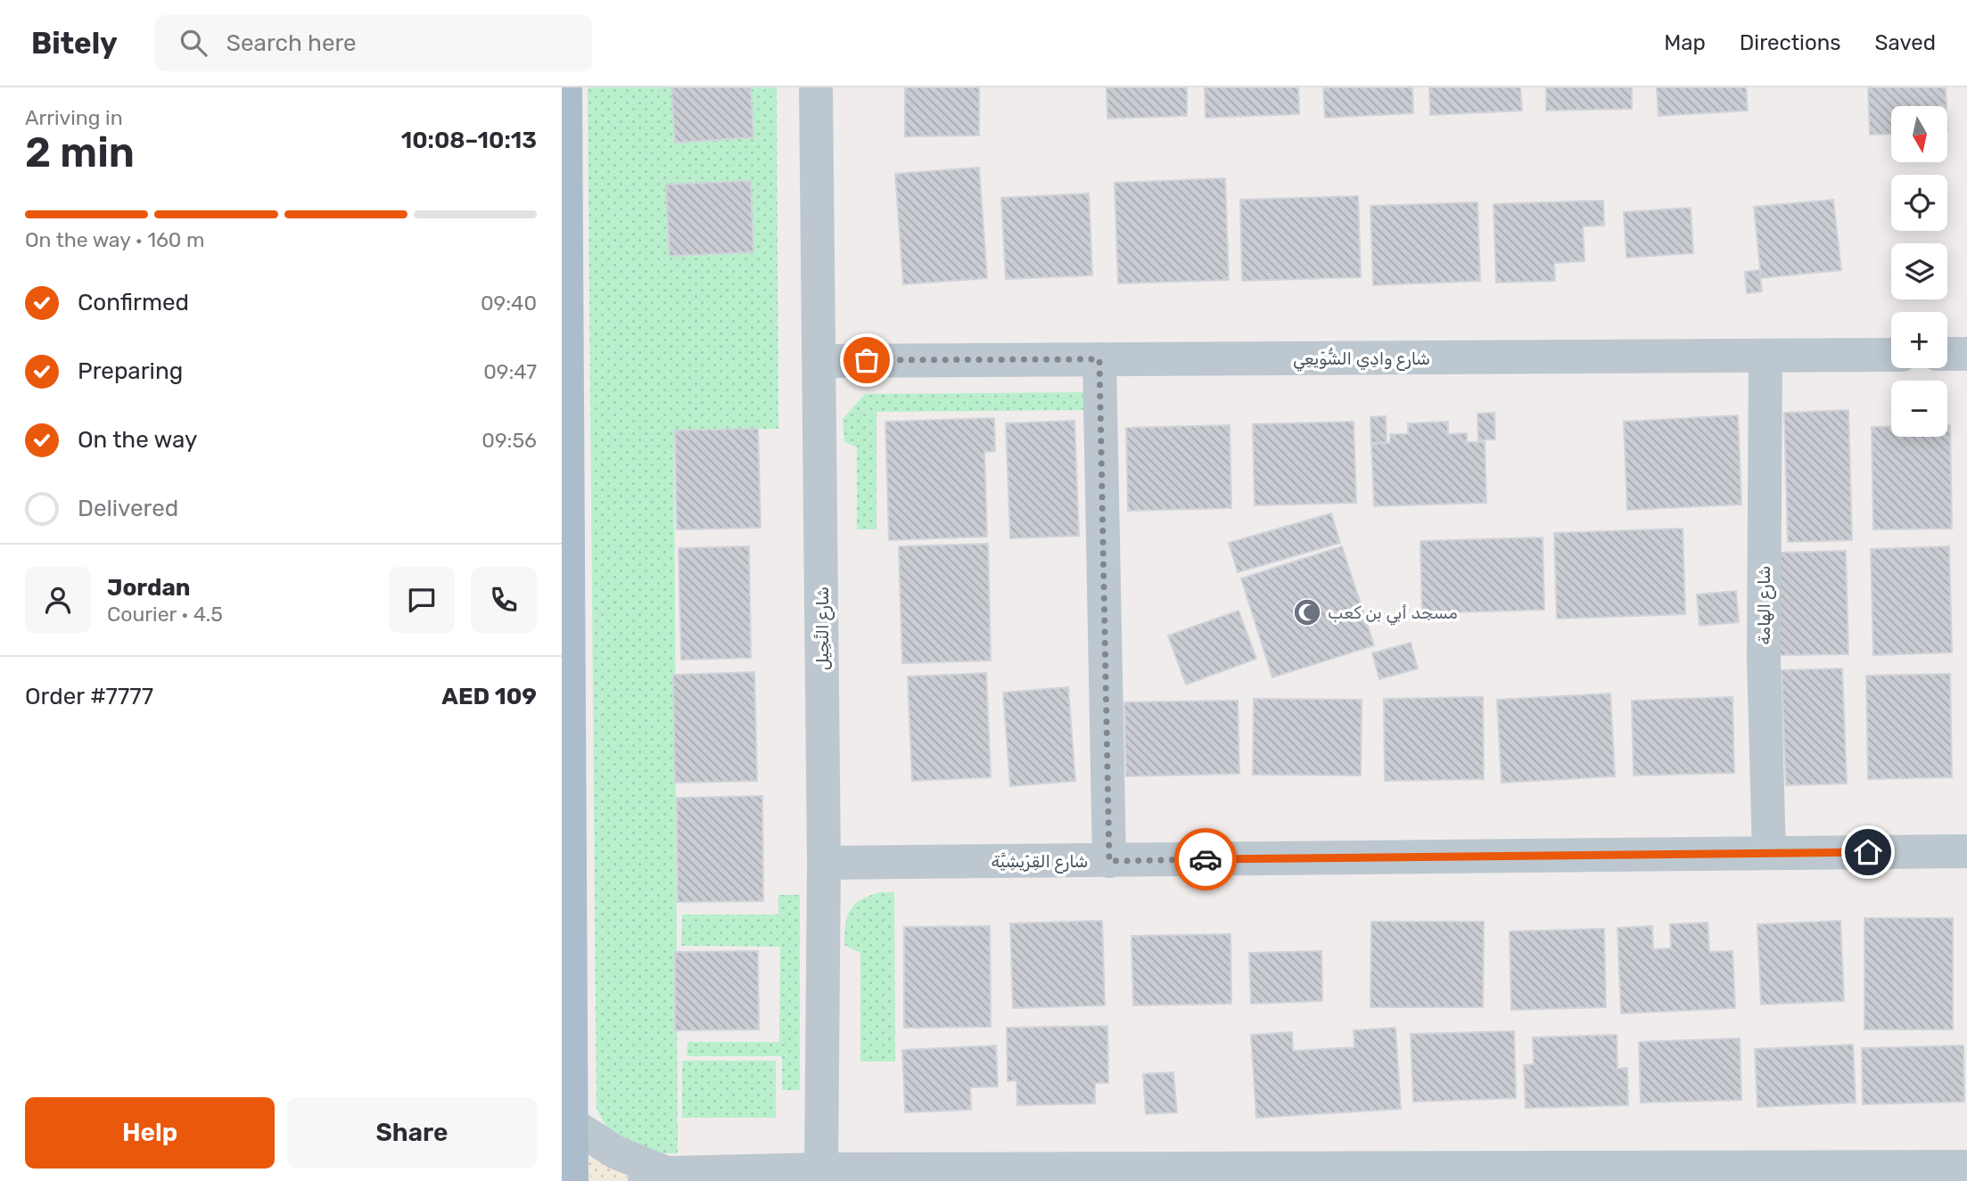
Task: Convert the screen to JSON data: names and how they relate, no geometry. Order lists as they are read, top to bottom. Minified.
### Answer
{"streets":{"street":["شارع وادِي الشُّوَيعِي","شارع الهامة","شارع النَّجِيل","شارع القِرَيشِيَّة"]},"crossings":[["شارع وادِي الشُّوَيعِي","شارع الهامة"],["شارع وادِي الشُّوَيعِي","شارع النَّجِيل"],["شارع الهامة","شارع القِرَيشِيَّة"],["شارع النَّجِيل","شارع القِرَيشِيَّة"]],"places":{"mosque":["مسجد أبي بن كعب"]},"north":"bottom","page":{"header":"Bitely","search":"Search here","nav":["Map","Directions","Saved"],"heading":["2 min","Arriving in","10:08–10:13"],"panel":["Jordan","Courier · 4.5","Order #7777","AED 109"],"map_buttons":["+","−"],"bar":"On the way · 160 m","list":[["Confirmed","09:40"],["Preparing","09:47"],["On the way","09:56"],"Delivered"],"buttons":["Help","Share"]}}
